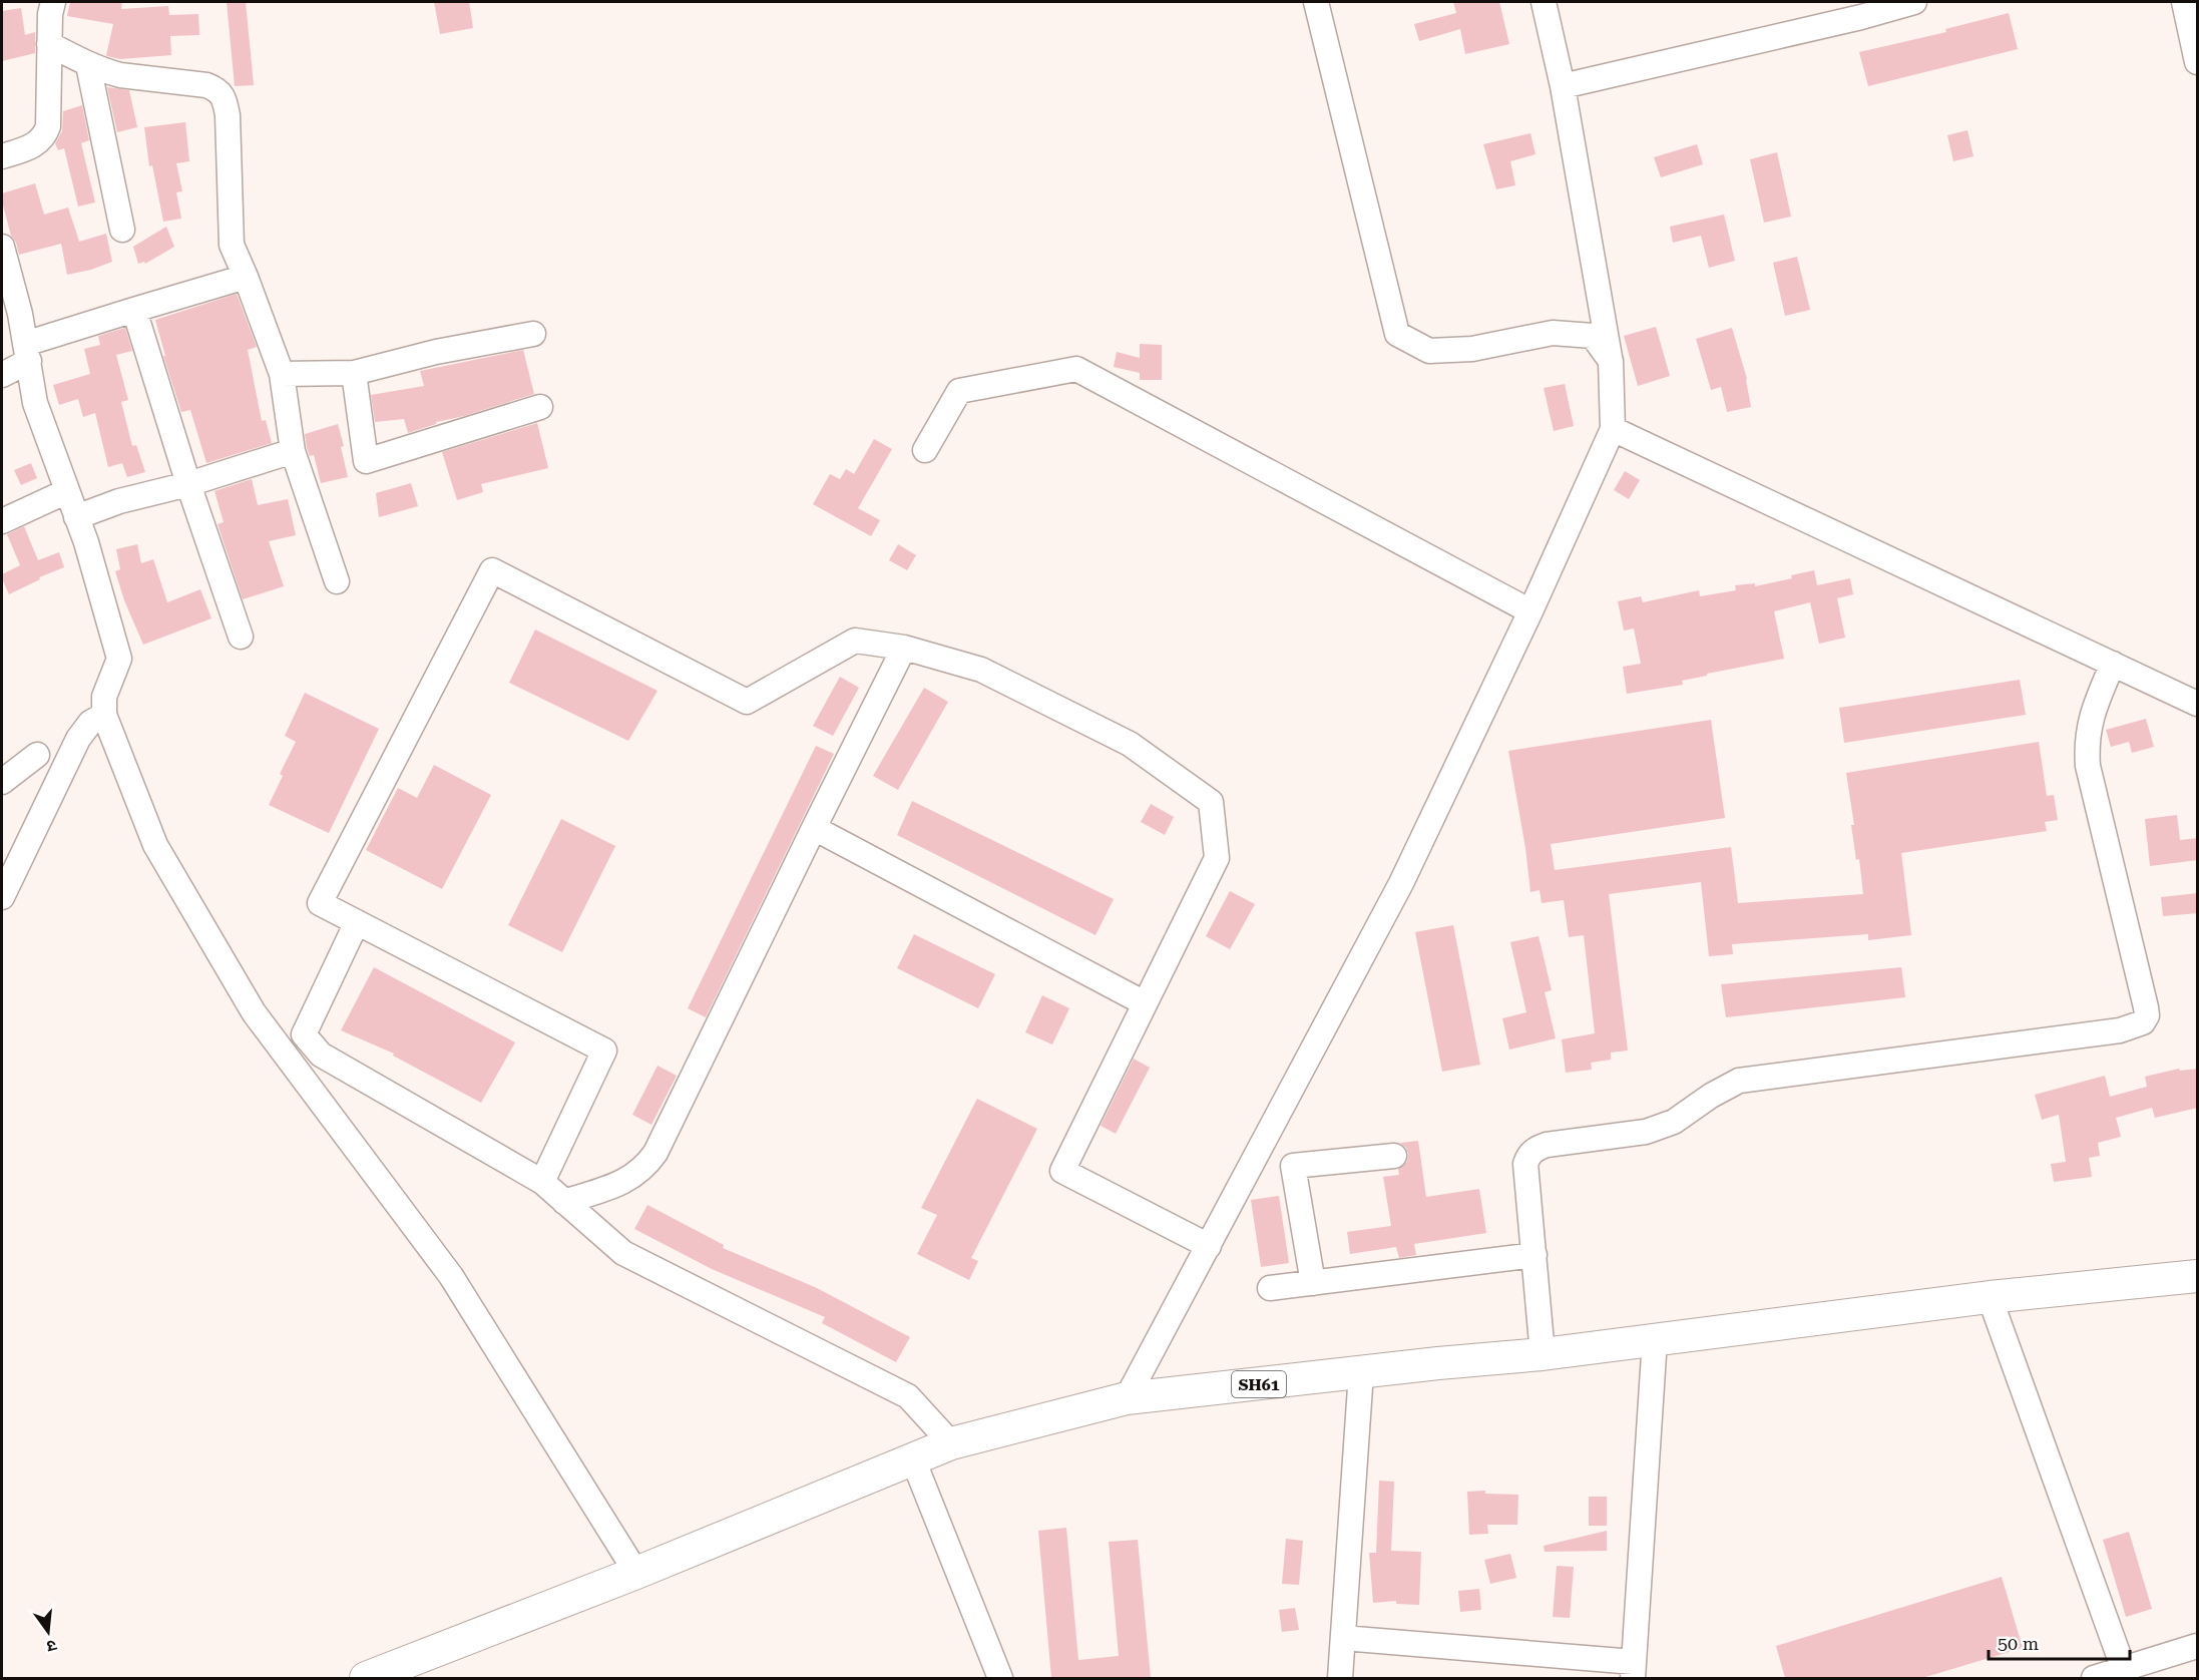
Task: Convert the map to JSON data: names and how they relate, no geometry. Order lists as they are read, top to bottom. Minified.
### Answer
{"streets":{"main road":["SH61"]},"scale_bar":"50 m","north":"bottom"}
